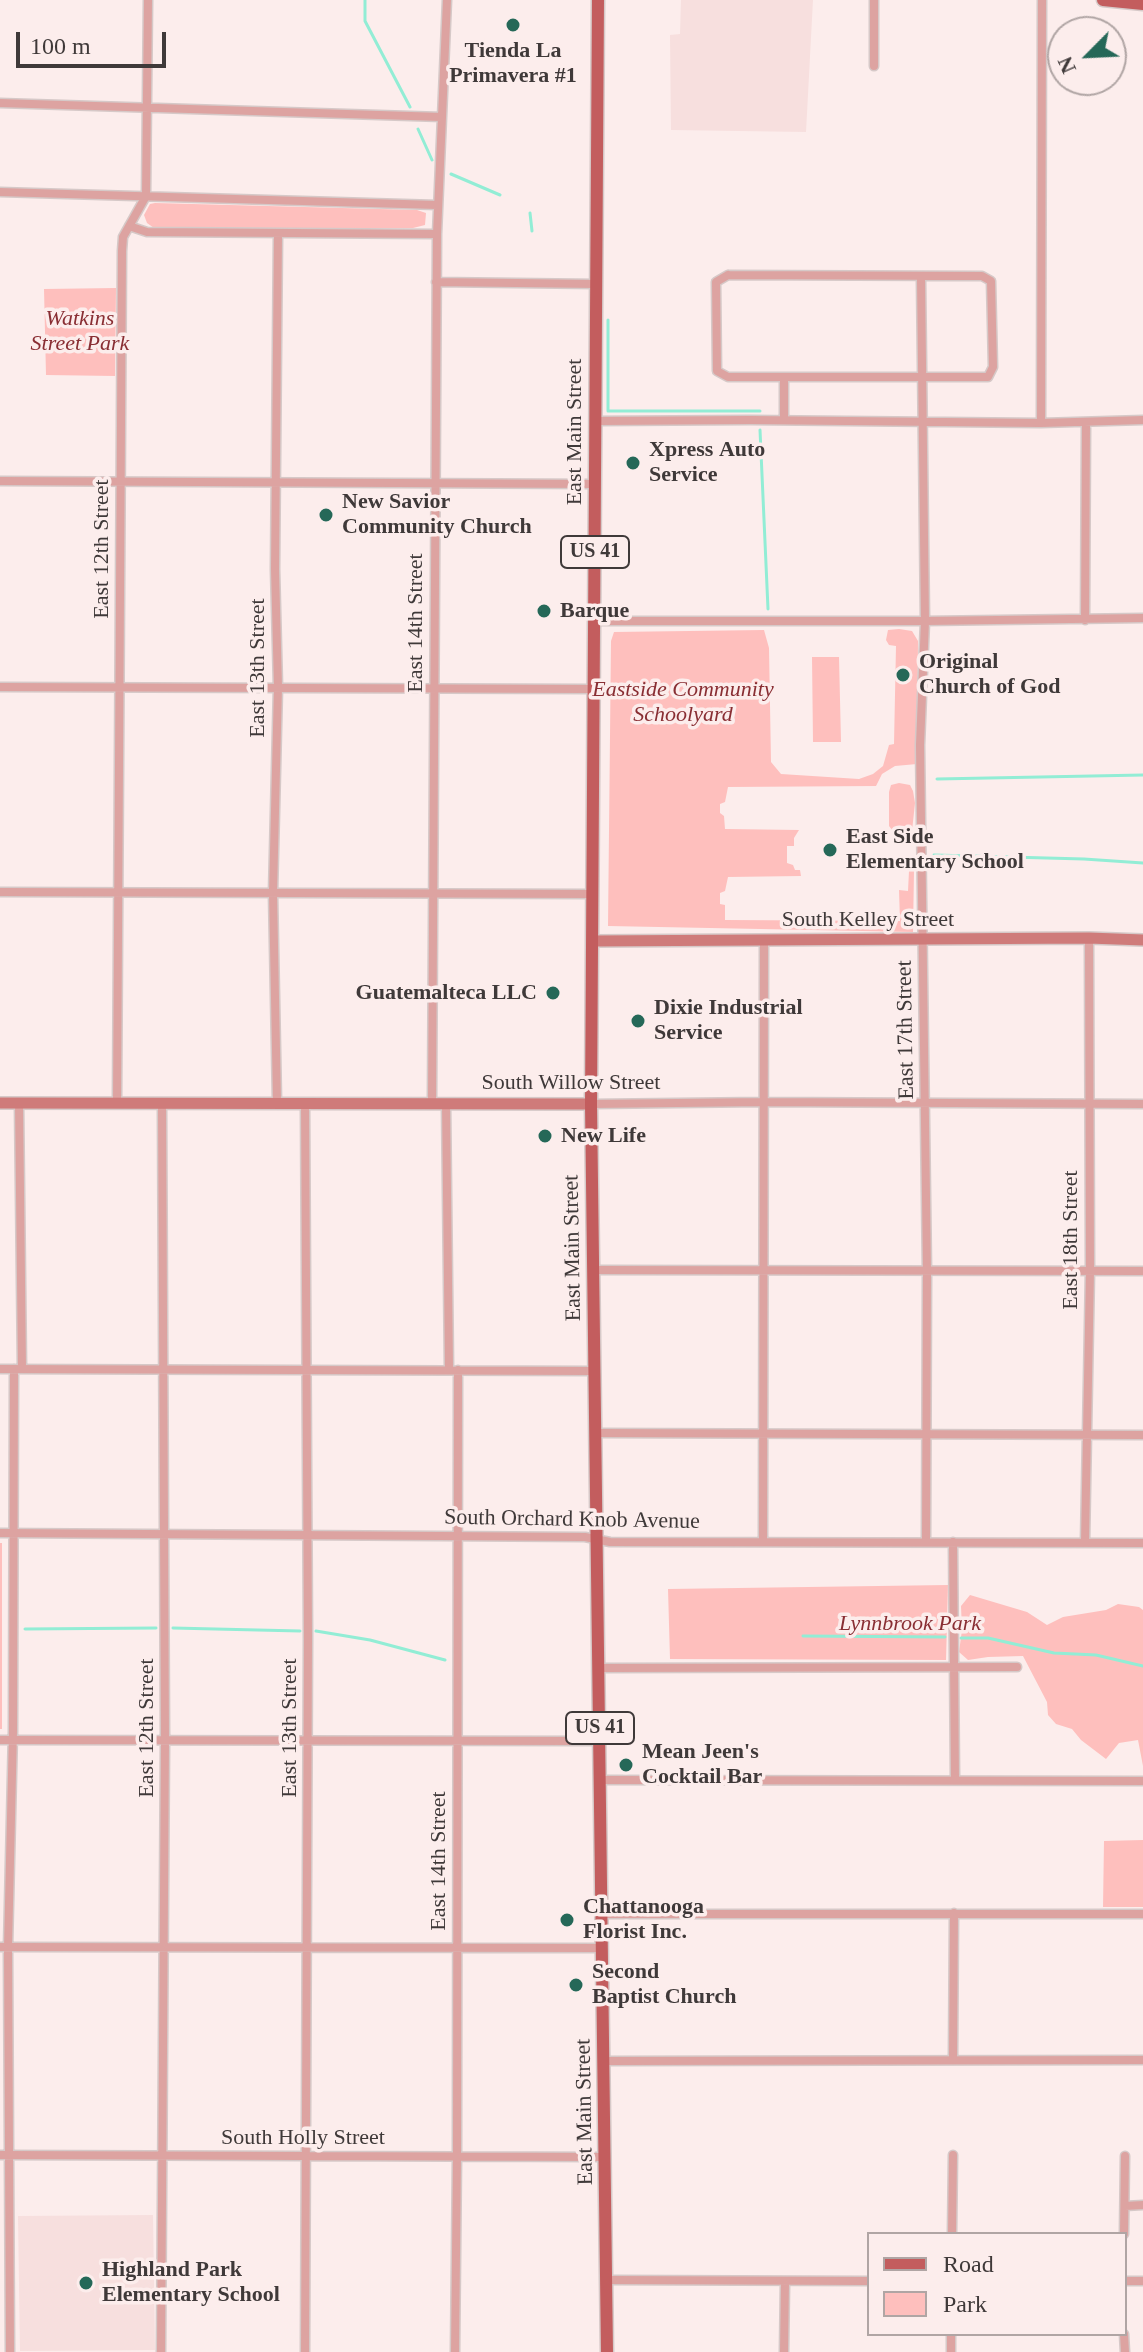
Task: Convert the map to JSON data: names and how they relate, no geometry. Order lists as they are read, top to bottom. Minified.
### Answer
{"streets":{"main road":["East Main Street","US 41","South Kelley Street","South Willow Street"],"street":["East 12th Street","East 14th Street","East 13th Street","East 17th Street","East 18th Street","South Orchard Knob Avenue","South Holly Street"]},"crossings":[["East Main Street","South Kelley Street"],["East Main Street","South Willow Street"],["East Main Street","South Orchard Knob Avenue"],["East Main Street","South Holly Street"],["East 12th Street","South Willow Street"],["East 12th Street","South Orchard Knob Avenue"],["East 12th Street","South Holly Street"],["East 14th Street","South Willow Street"],["East 14th Street","South Orchard Knob Avenue"],["East 14th Street","South Holly Street"],["East 13th Street","South Willow Street"],["East 13th Street","South Orchard Knob Avenue"],["East 13th Street","South Holly Street"],["South Kelley Street","East 17th Street"],["South Kelley Street","East 18th Street"],["East 17th Street","South Willow Street"],["East 17th Street","South Orchard Knob Avenue"],["South Willow Street","East 18th Street"],["East 18th Street","South Orchard Knob Avenue"]],"parks":["Watkins Street Park","Eastside Community Schoolyard","Lynnbrook Park"],"places":["Tienda La Primavera #1","Xpress Auto Service","New Savior Community Church","Barque","Original Church of God","East Side Elementary School","Guatemalteca LLC","Dixie Industrial Service","New Life","Mean Jeen's Cocktail Bar","Chattanooga Florist Inc.","Second Baptist Church","Highland Park Elementary School"],"legend":["Road","Park"],"scale_bar":"100 m","north":"bottom left"}
